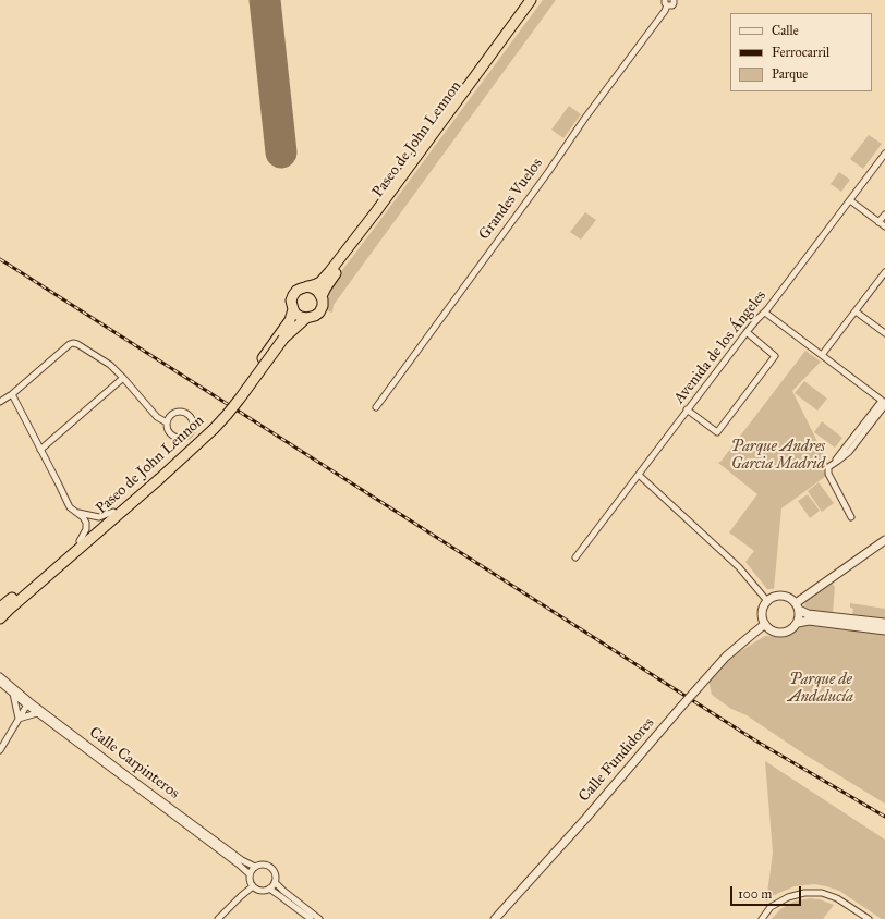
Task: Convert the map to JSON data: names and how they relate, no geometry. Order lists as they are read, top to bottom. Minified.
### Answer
{"streets":{"highway":["Paseo de John Lennon"],"street":["Grandes Vuelos","Avenida de los Ángeles","Calle Fundidores","Calle Carpinteros"]},"parks":["Parque Andres Garcia Madrid","Parque de Andalucía"],"legend":["Calle","Ferrocarril","Parque"],"scale_bar":"100 m"}
